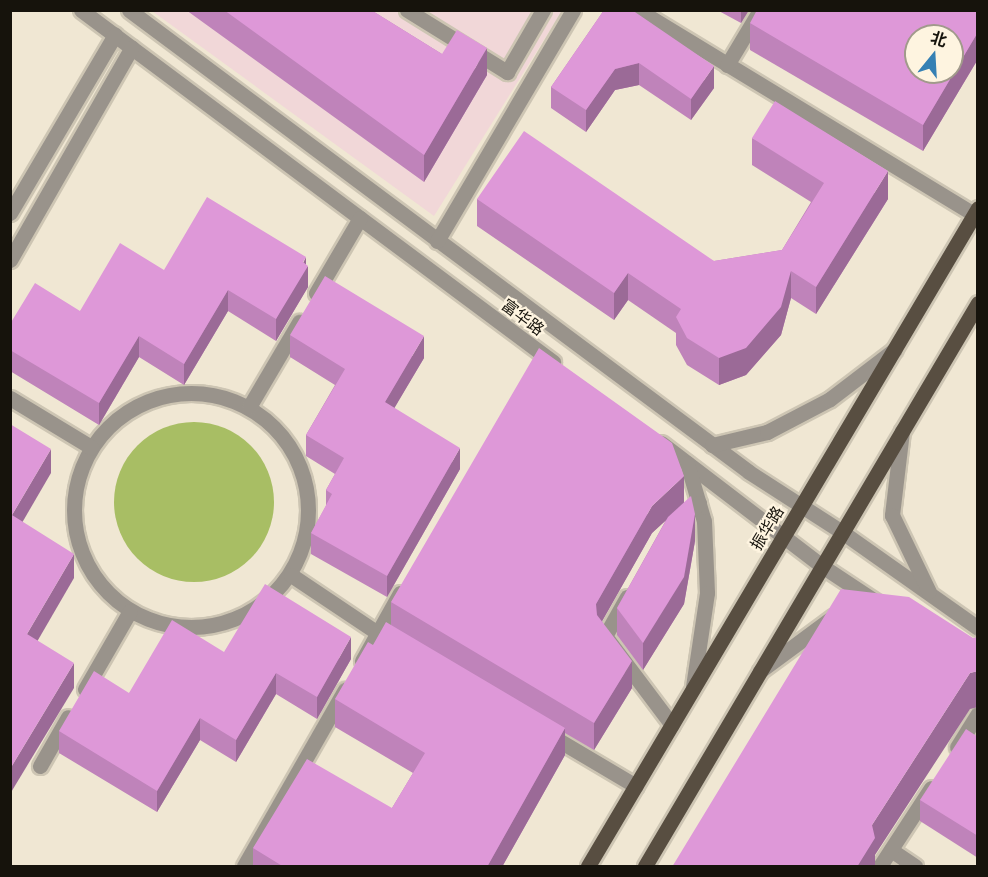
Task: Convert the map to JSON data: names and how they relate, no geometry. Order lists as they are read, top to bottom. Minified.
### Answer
{"streets":{"main road":["振华路"],"street":["富华路"]},"crossings":[["富华路","振华路"]],"north":"top"}
